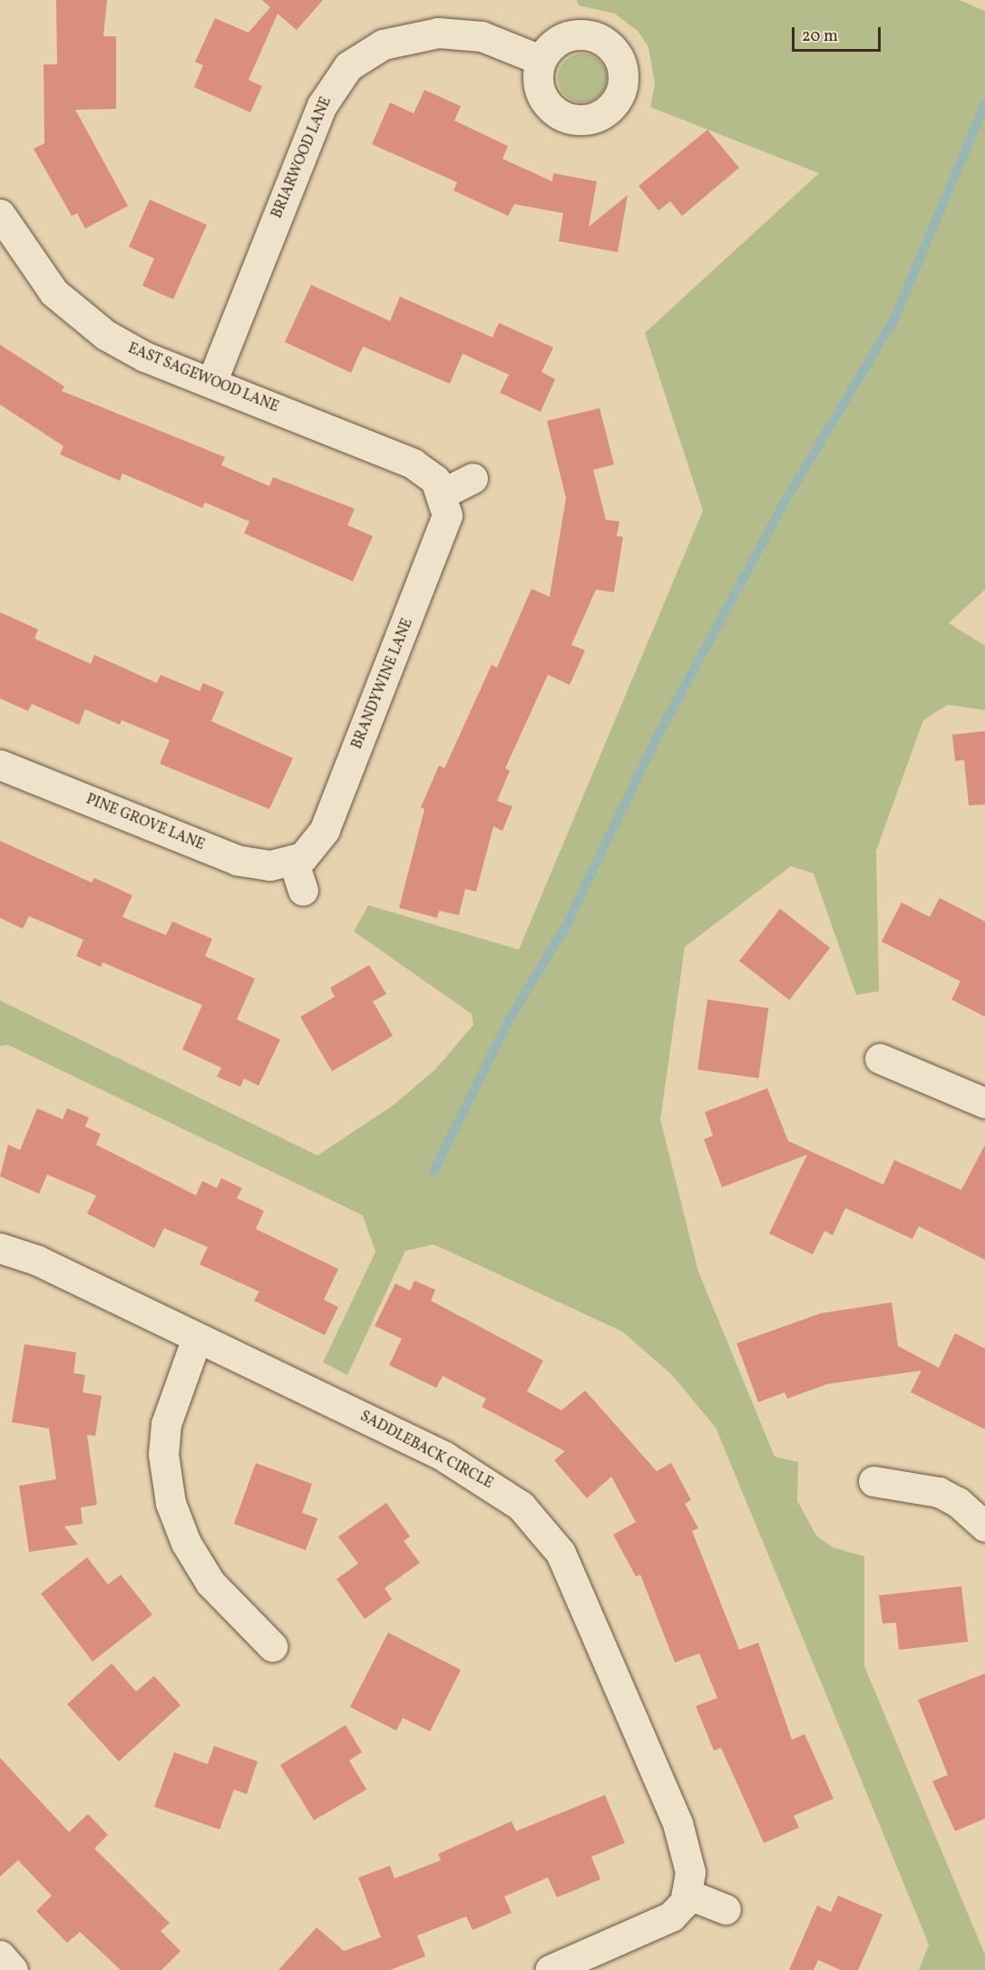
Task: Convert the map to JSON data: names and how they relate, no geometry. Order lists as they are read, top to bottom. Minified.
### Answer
{"streets":{"street":["BRIARWOOD LANE","EAST SAGEWOOD LANE","BRANDYWINE LANE","PINE GROVE LANE","SADDLEBACK CIRCLE"]},"crossings":[["BRIARWOOD LANE","EAST SAGEWOOD LANE"],["EAST SAGEWOOD LANE","BRANDYWINE LANE"],["BRANDYWINE LANE","PINE GROVE LANE"]],"scale_bar":"20 m"}
